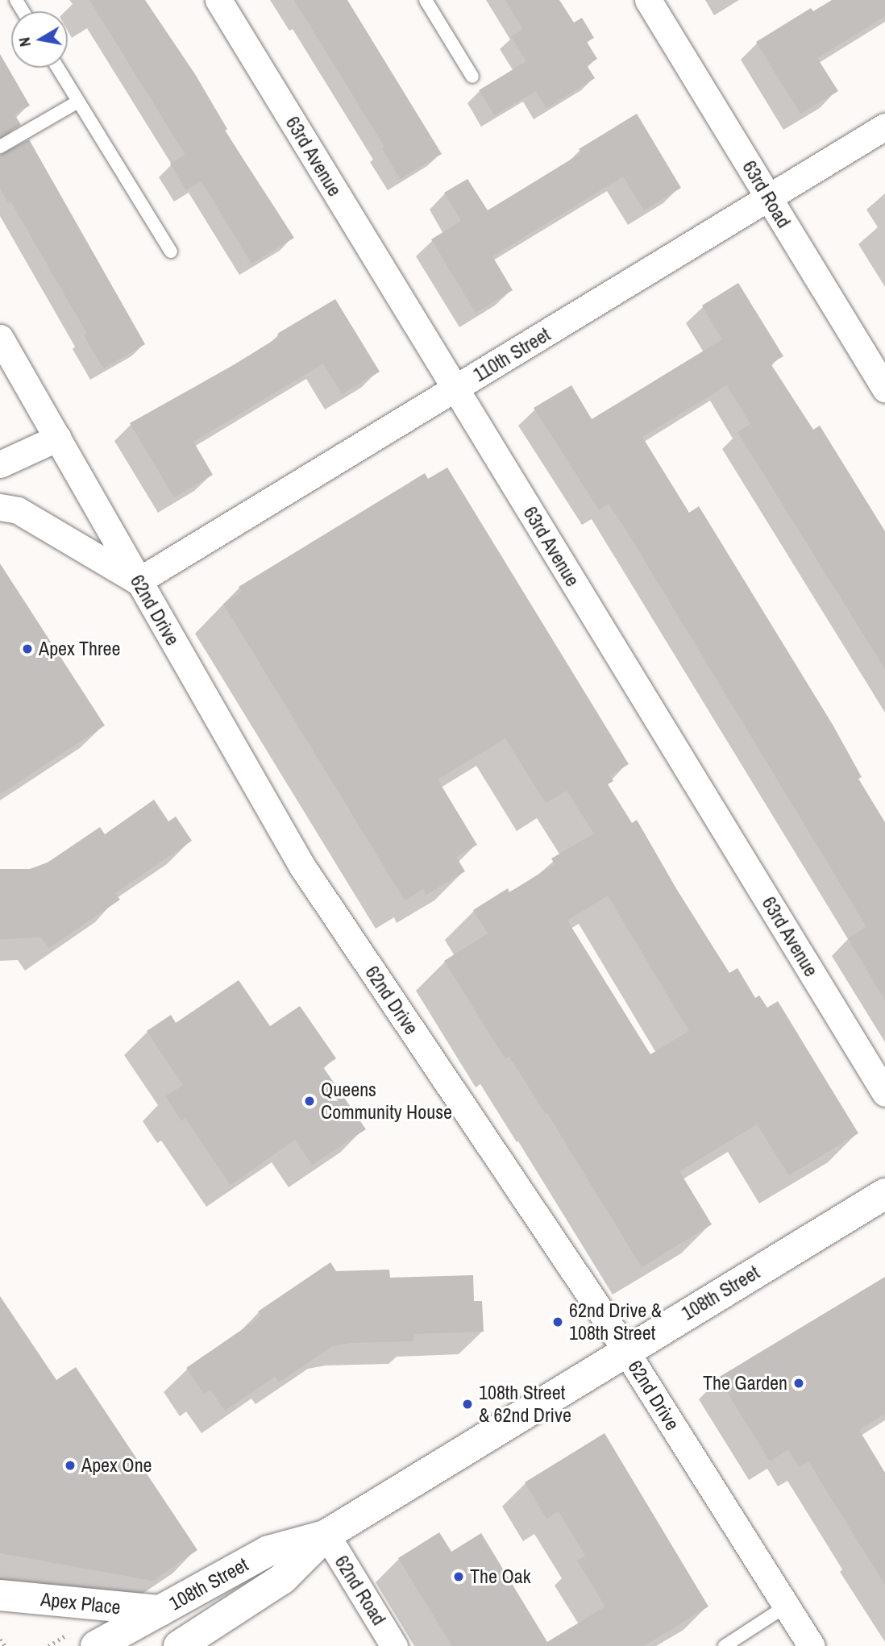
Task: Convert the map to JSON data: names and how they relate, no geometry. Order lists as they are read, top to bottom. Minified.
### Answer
{"streets":{"main road":["108th Street","Apex Place"],"street":["63rd Avenue","63rd Road","110th Street","62nd Drive","62nd Road"]},"crossings":[["63rd Avenue","110th Street"],["63rd Road","110th Street"],["110th Street","62nd Drive"],["62nd Drive","108th Street"],["108th Street","62nd Road"],["108th Street","Apex Place"]],"places":["Apex Three","Queens Community House","62nd Drive & 108th Street","The Garden","108th Street & 62nd Drive","Apex One","The Oak"],"north":"left"}
